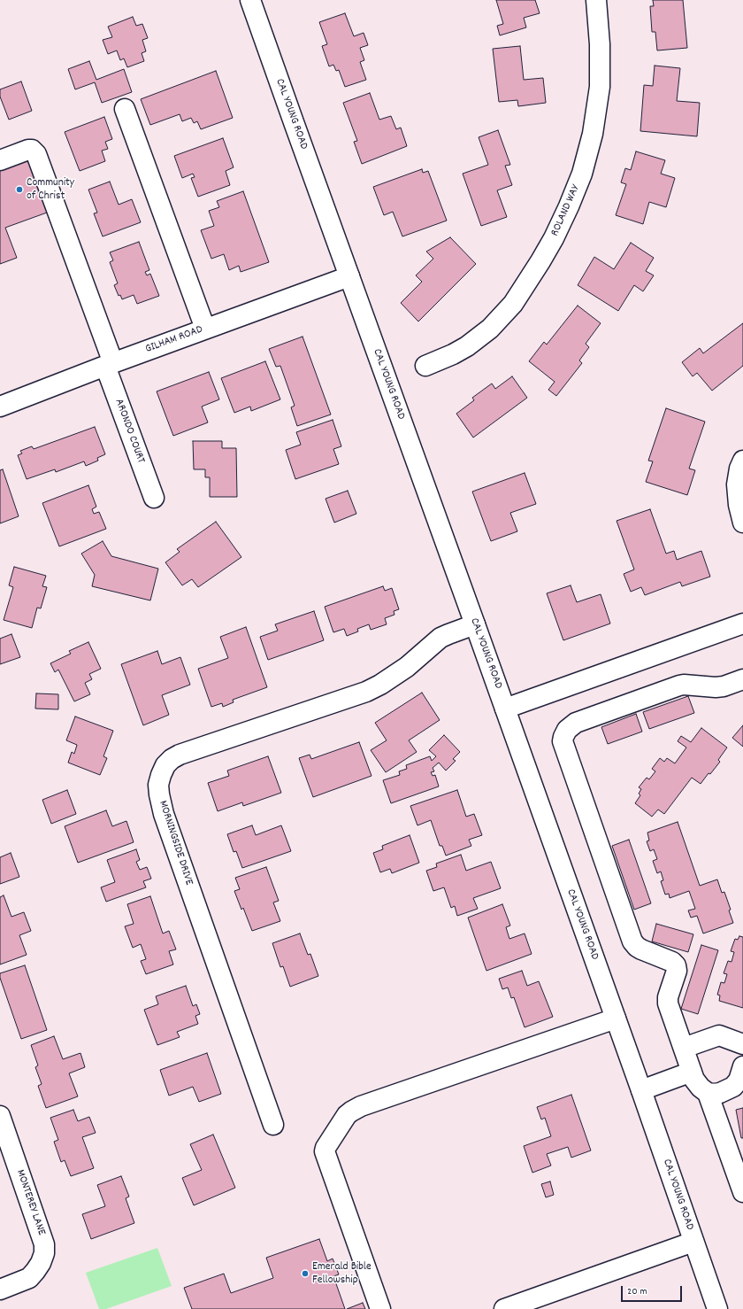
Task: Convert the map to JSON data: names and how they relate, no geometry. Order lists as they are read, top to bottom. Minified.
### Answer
{"streets":{"street":["CAL YOUNG ROAD","ROLAND WAY","GILHAM ROAD","ARONDO COURT","MORNINGSIDE DRIVE","MONTEREY LANE"]},"crossings":[["CAL YOUNG ROAD","GILHAM ROAD"],["CAL YOUNG ROAD","MORNINGSIDE DRIVE"],["GILHAM ROAD","ARONDO COURT"]],"places":["Community of Christ","Emerald Bible Fellowship"],"scale_bar":"20 m"}
